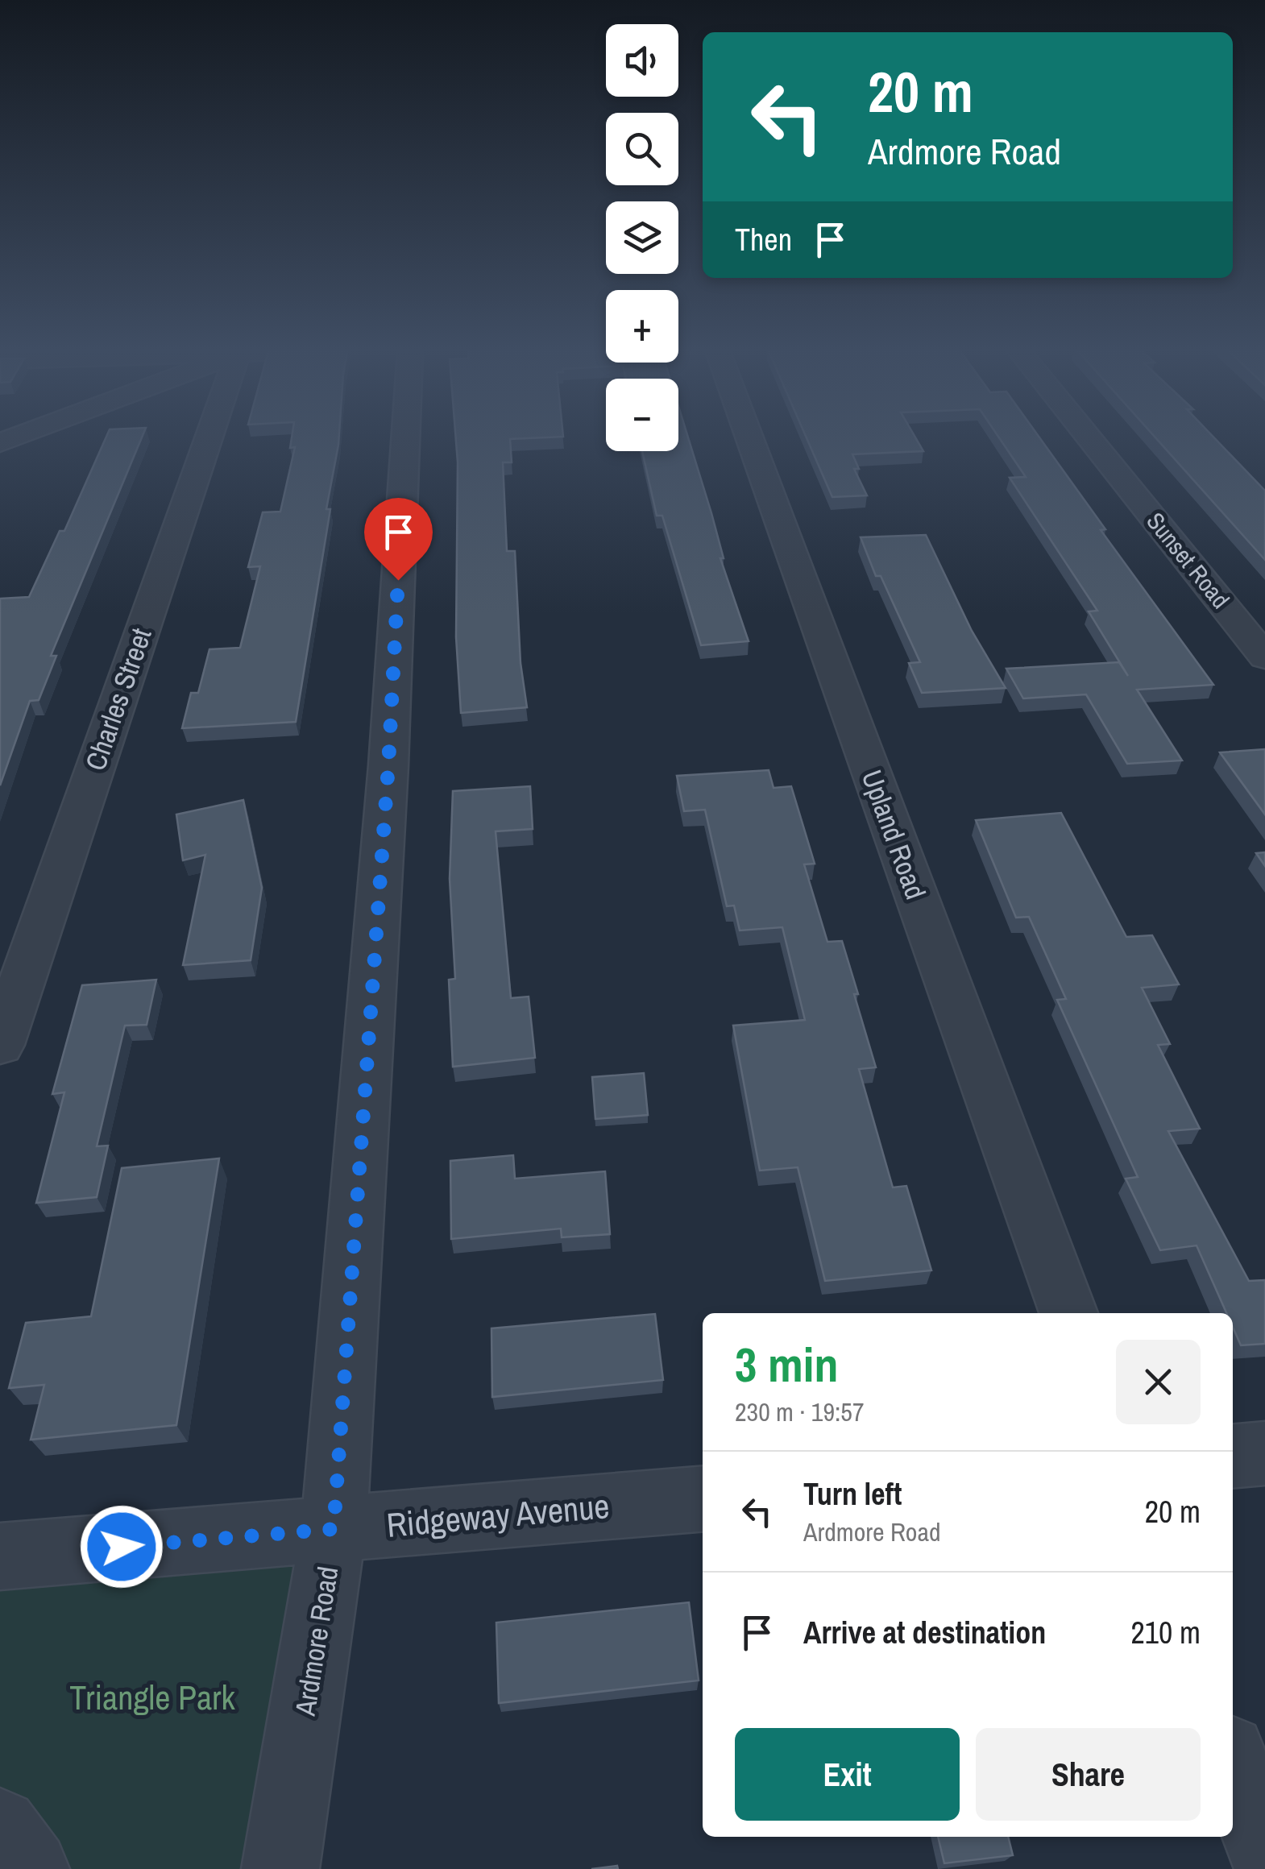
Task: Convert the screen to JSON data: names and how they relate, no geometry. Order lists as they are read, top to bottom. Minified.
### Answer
{"streets":{"street":["Sunset Road","Charles Street","Upland Road","Ridgeway Avenue","Ardmore Road"]},"crossings":[["Ridgeway Avenue","Ardmore Road"]],"parks":["Triangle Park"],"page":{"map_buttons":["+","−"],"turn":["20 m","Ardmore Road"],"then":"Then","heading":["3 min","230 m · 19:57"],"list":[{"name":"Turn left","note":"Ardmore Road","value":"20 m"},{"name":"Arrive at destination","value":"210 m"}],"buttons":["Exit","Share"]}}
